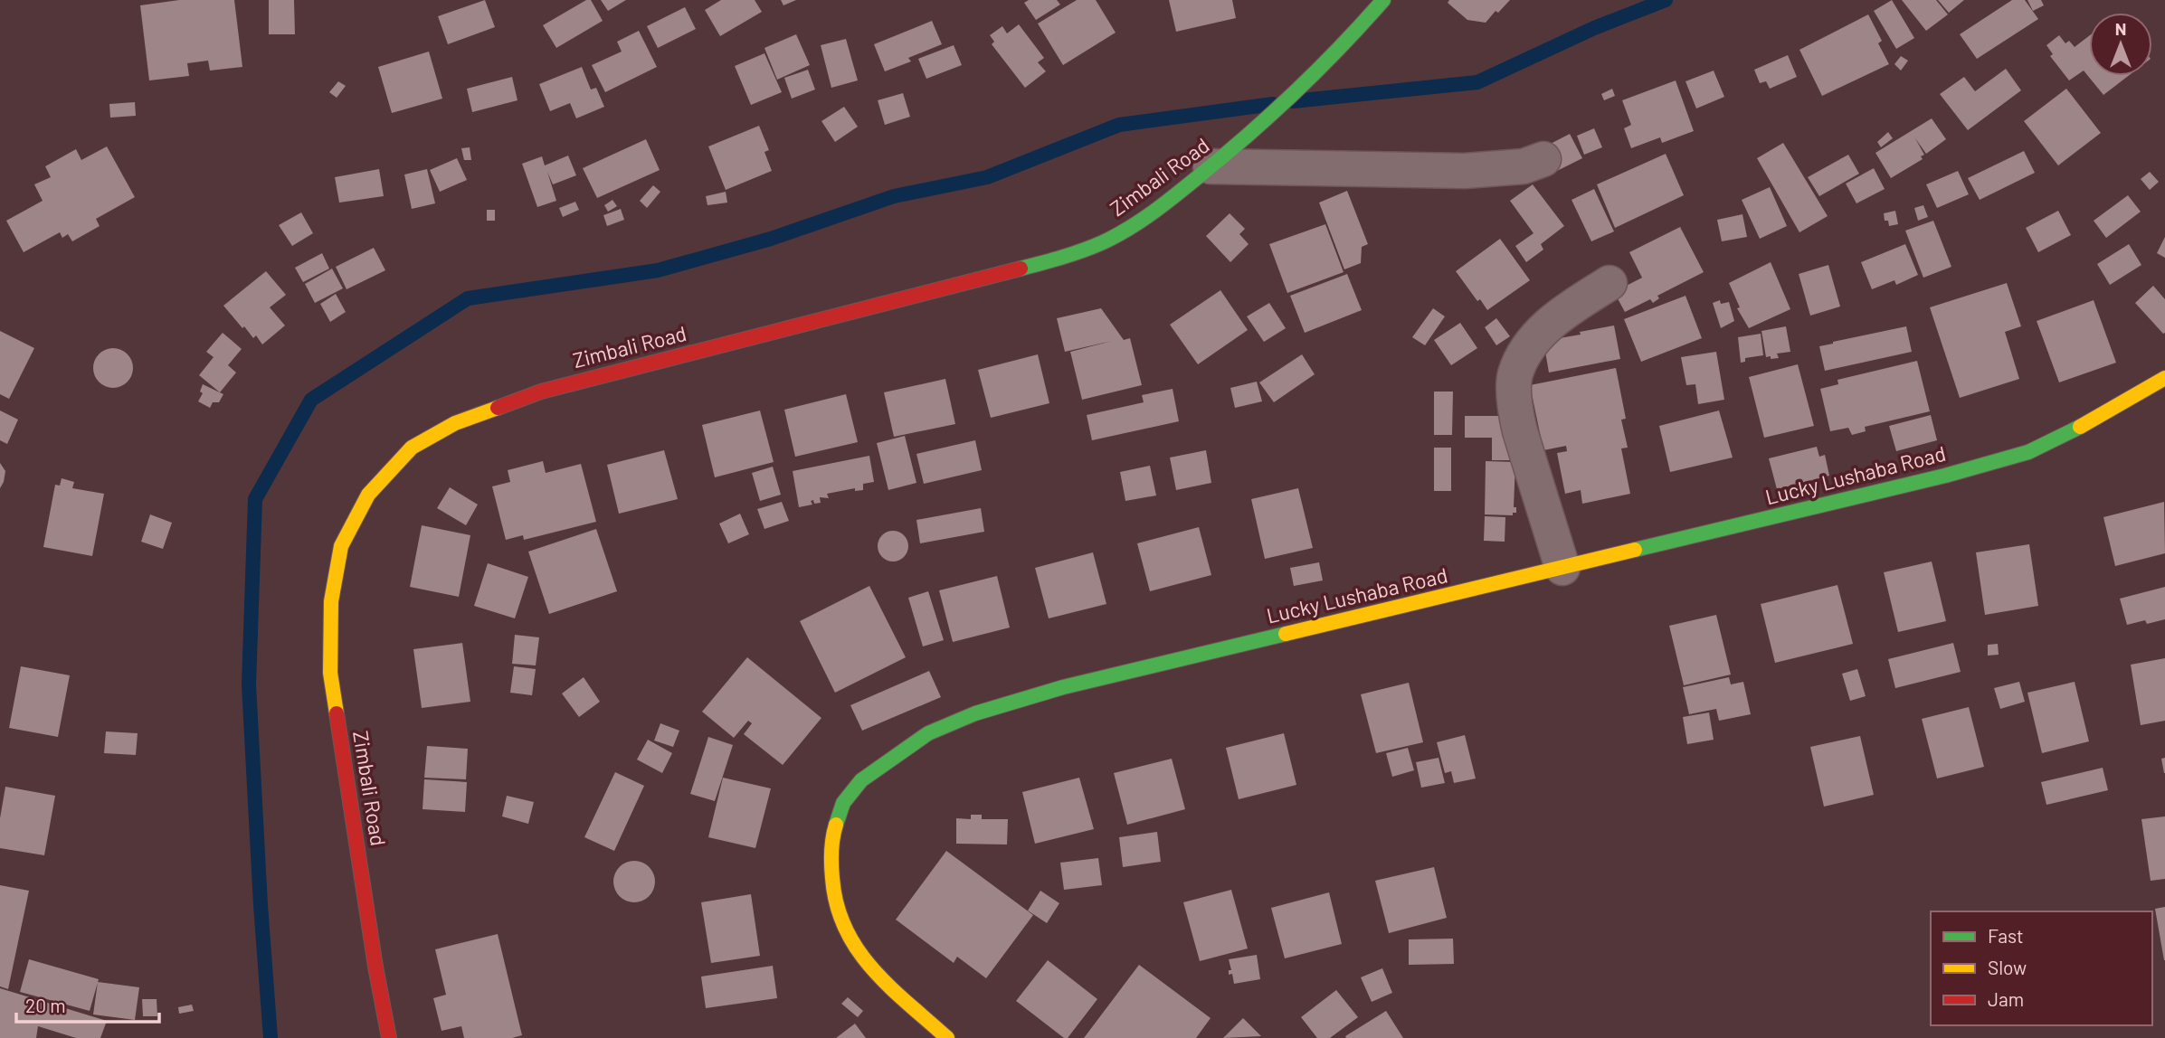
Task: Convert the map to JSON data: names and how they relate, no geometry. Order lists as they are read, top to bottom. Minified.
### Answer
{"streets":{"street":["Zimbali Road","Lucky Lushaba Road"]},"legend":["Fast","Slow","Jam"],"scale_bar":"20 m","north":"top"}
